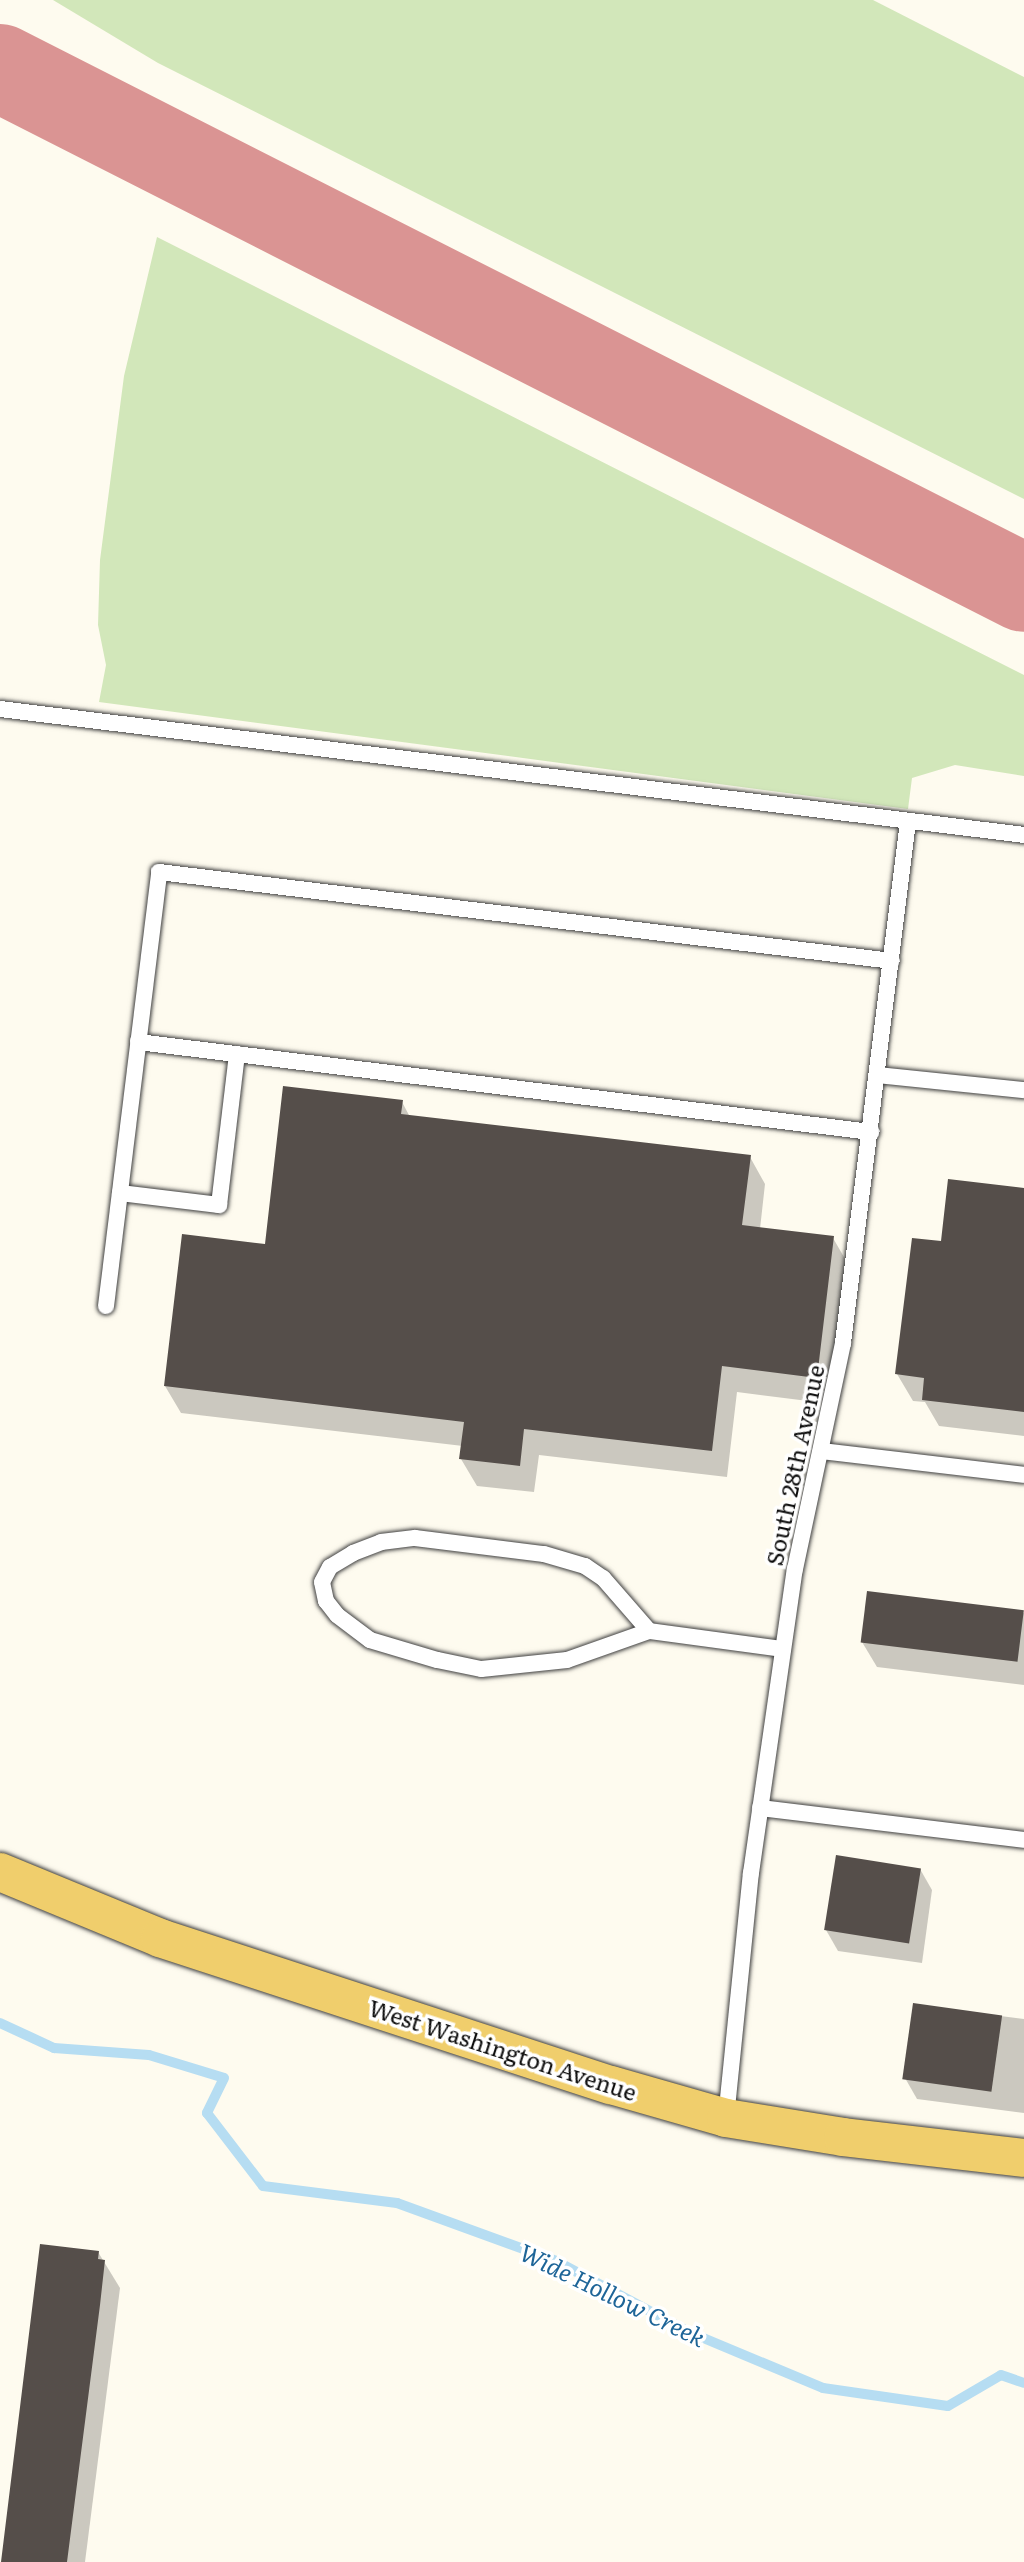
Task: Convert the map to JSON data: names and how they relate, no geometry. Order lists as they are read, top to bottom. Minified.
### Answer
{"streets":{"main road":["West Washington Avenue"],"lane":["South 28th Avenue"]},"crossings":[["South 28th Avenue","West Washington Avenue"]],"water":["Wide Hollow Creek"]}
